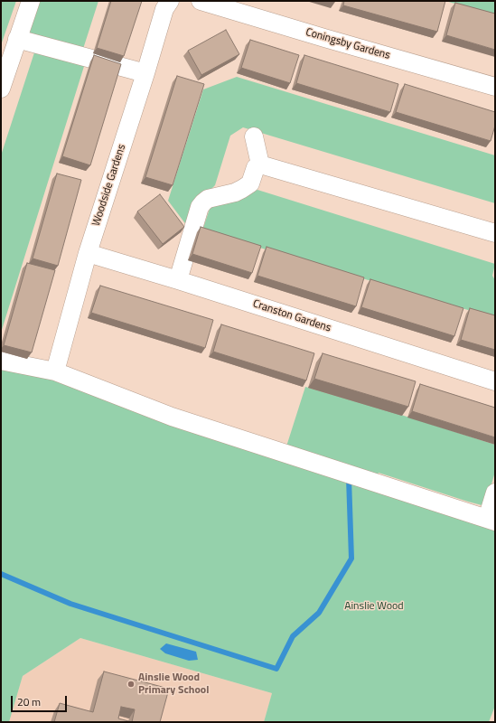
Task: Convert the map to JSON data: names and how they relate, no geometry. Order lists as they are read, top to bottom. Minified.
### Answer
{"streets":{"street":["Coningsby Gardens","Woodside Gardens","Cranston Gardens"]},"crossings":[["Woodside Gardens","Cranston Gardens"]],"parks":["Ainslie Wood"],"places":["Ainslie Wood Primary School"],"scale_bar":"20 m"}
